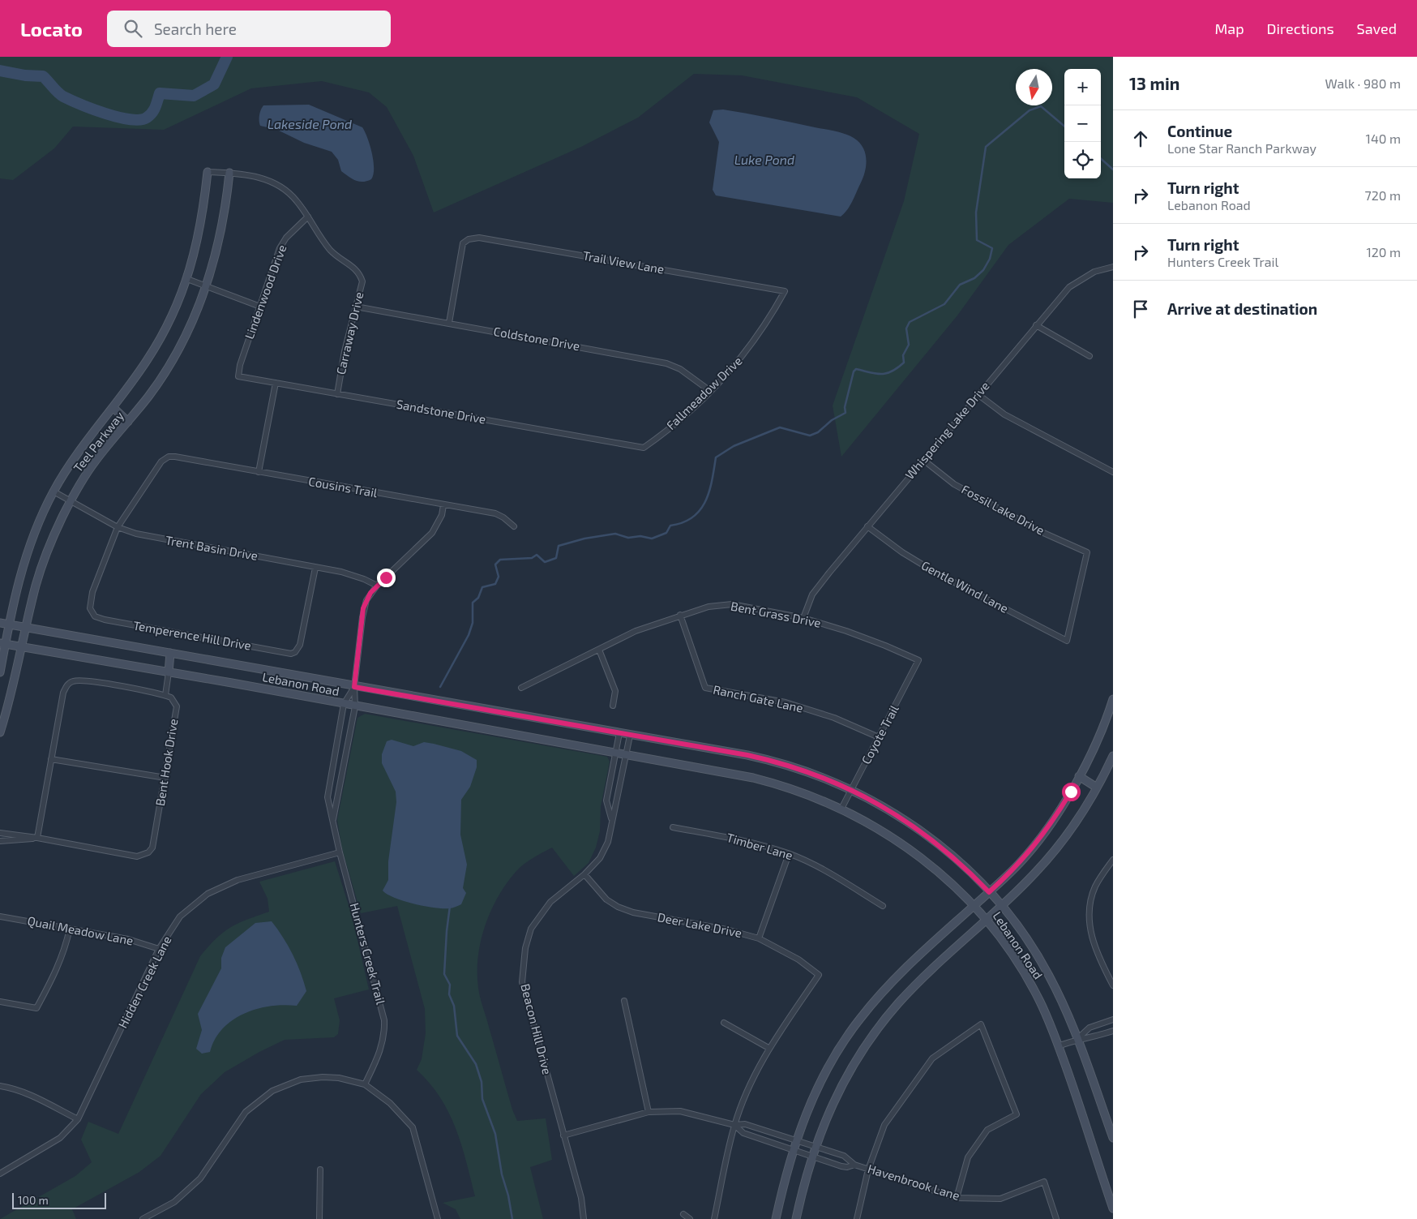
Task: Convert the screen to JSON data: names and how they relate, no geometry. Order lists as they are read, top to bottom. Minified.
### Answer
{"streets":{"main road":["Teel Parkway","Lebanon Road"],"street":["Trail View Lane","Lindenwood Drive","Carraway Drive","Coldstone Drive","Fallmeadow Drive","Sandstone Drive","Whispering Lake Drive","Cousins Trail","Fossil Lake Drive","Trent Basin Drive","Gentle Wind Lane","Bent Grass Drive","Temperence Hill Drive","Ranch Gate Lane","Coyote Trail","Bent Hook Drive","Timber Lane","Deer Lake Drive","Quail Meadow Lane","Hunters Creek Trail","Hidden Creek Lane","Beacon Hill Drive","Havenbrook Lane"]},"crossings":[["Trail View Lane","Coldstone Drive"],["Trail View Lane","Fallmeadow Drive"],["Lindenwood Drive","Carraway Drive"],["Lindenwood Drive","Sandstone Drive"],["Carraway Drive","Coldstone Drive"],["Carraway Drive","Sandstone Drive"],["Carraway Drive","Teel Parkway"],["Coldstone Drive","Fallmeadow Drive"],["Fallmeadow Drive","Sandstone Drive"],["Whispering Lake Drive","Fossil Lake Drive"],["Whispering Lake Drive","Gentle Wind Lane"],["Whispering Lake Drive","Bent Grass Drive"],["Teel Parkway","Trent Basin Drive"],["Teel Parkway","Lebanon Road"],["Cousins Trail","Trent Basin Drive"],["Cousins Trail","Temperence Hill Drive"],["Cousins Trail","Hunters Creek Trail"],["Fossil Lake Drive","Gentle Wind Lane"],["Trent Basin Drive","Temperence Hill Drive"],["Trent Basin Drive","Hunters Creek Trail"],["Bent Grass Drive","Ranch Gate Lane"],["Bent Grass Drive","Coyote Trail"],["Lebanon Road","Coyote Trail"],["Lebanon Road","Hunters Creek Trail"],["Lebanon Road","Beacon Hill Drive"],["Ranch Gate Lane","Coyote Trail"],["Deer Lake Drive","Beacon Hill Drive"],["Quail Meadow Lane","Hidden Creek Lane"],["Hunters Creek Trail","Hidden Creek Lane"],["Beacon Hill Drive","Havenbrook Lane"]],"water":["Lakeside Pond","Luke Pond"],"scale_bar":"100 m","north":"bottom","page":{"header":"Locato","search":"Search here","nav":["Map","Directions","Saved"],"heading":["13 min","Walk · 980 m"],"map_buttons":["+","−"],"list":[["Continue","Lone Star Ranch Parkway","140 m"],["Turn right","Lebanon Road","720 m"],["Turn right","Hunters Creek Trail","120 m"],"Arrive at destination"],"scale":"100 m"}}
